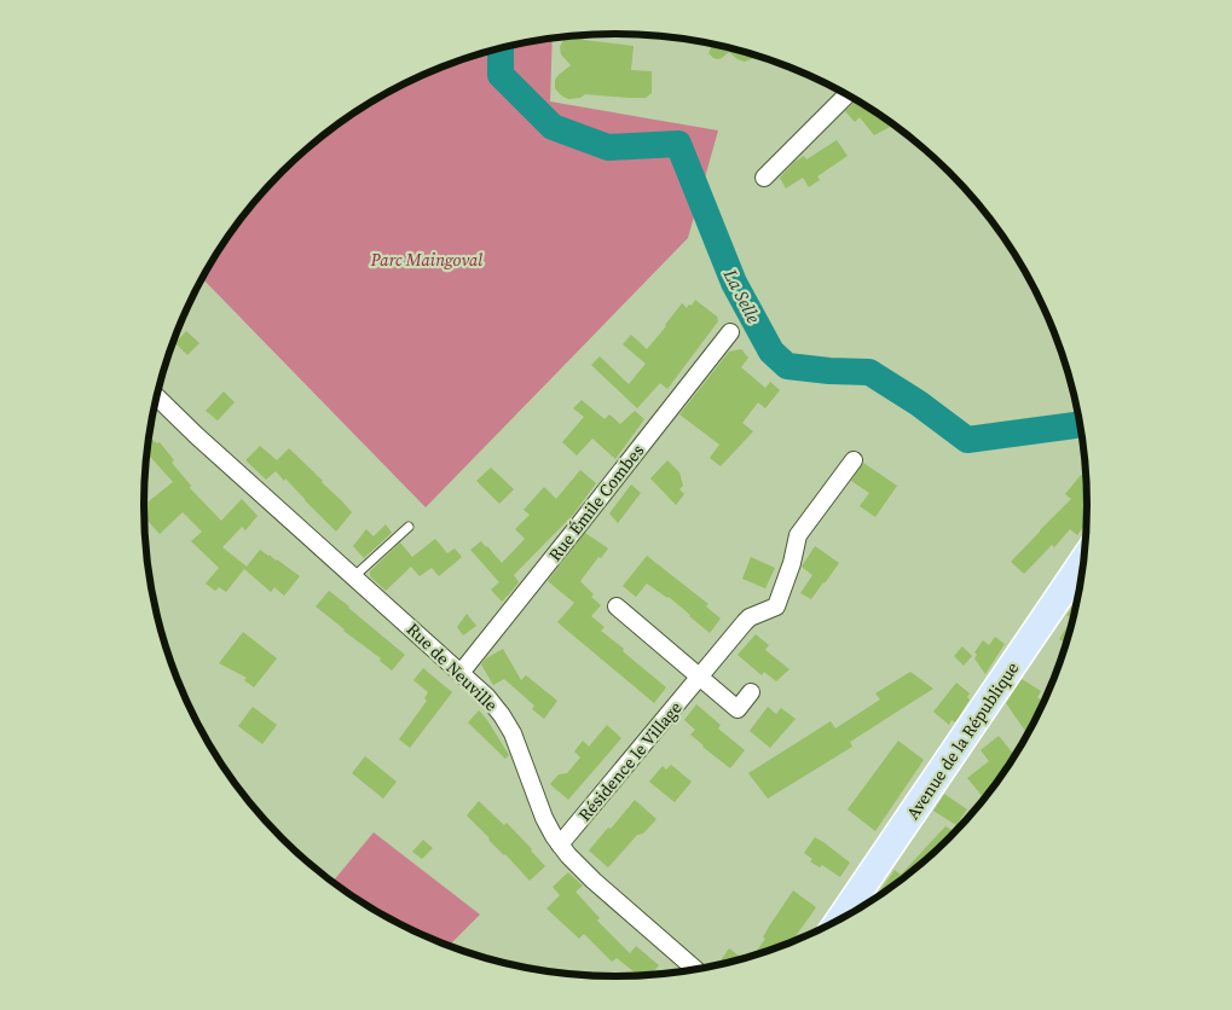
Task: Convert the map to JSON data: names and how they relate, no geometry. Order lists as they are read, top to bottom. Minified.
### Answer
{"streets":{"main road":["Avenue de la République"],"street":["Rue Émile Combes","Rue de Neuville","Résidence le Village"]},"crossings":[["Rue Émile Combes","Rue de Neuville"],["Rue de Neuville","Résidence le Village"]],"water":["La Selle"],"parks":["Parc Maingoval"]}
